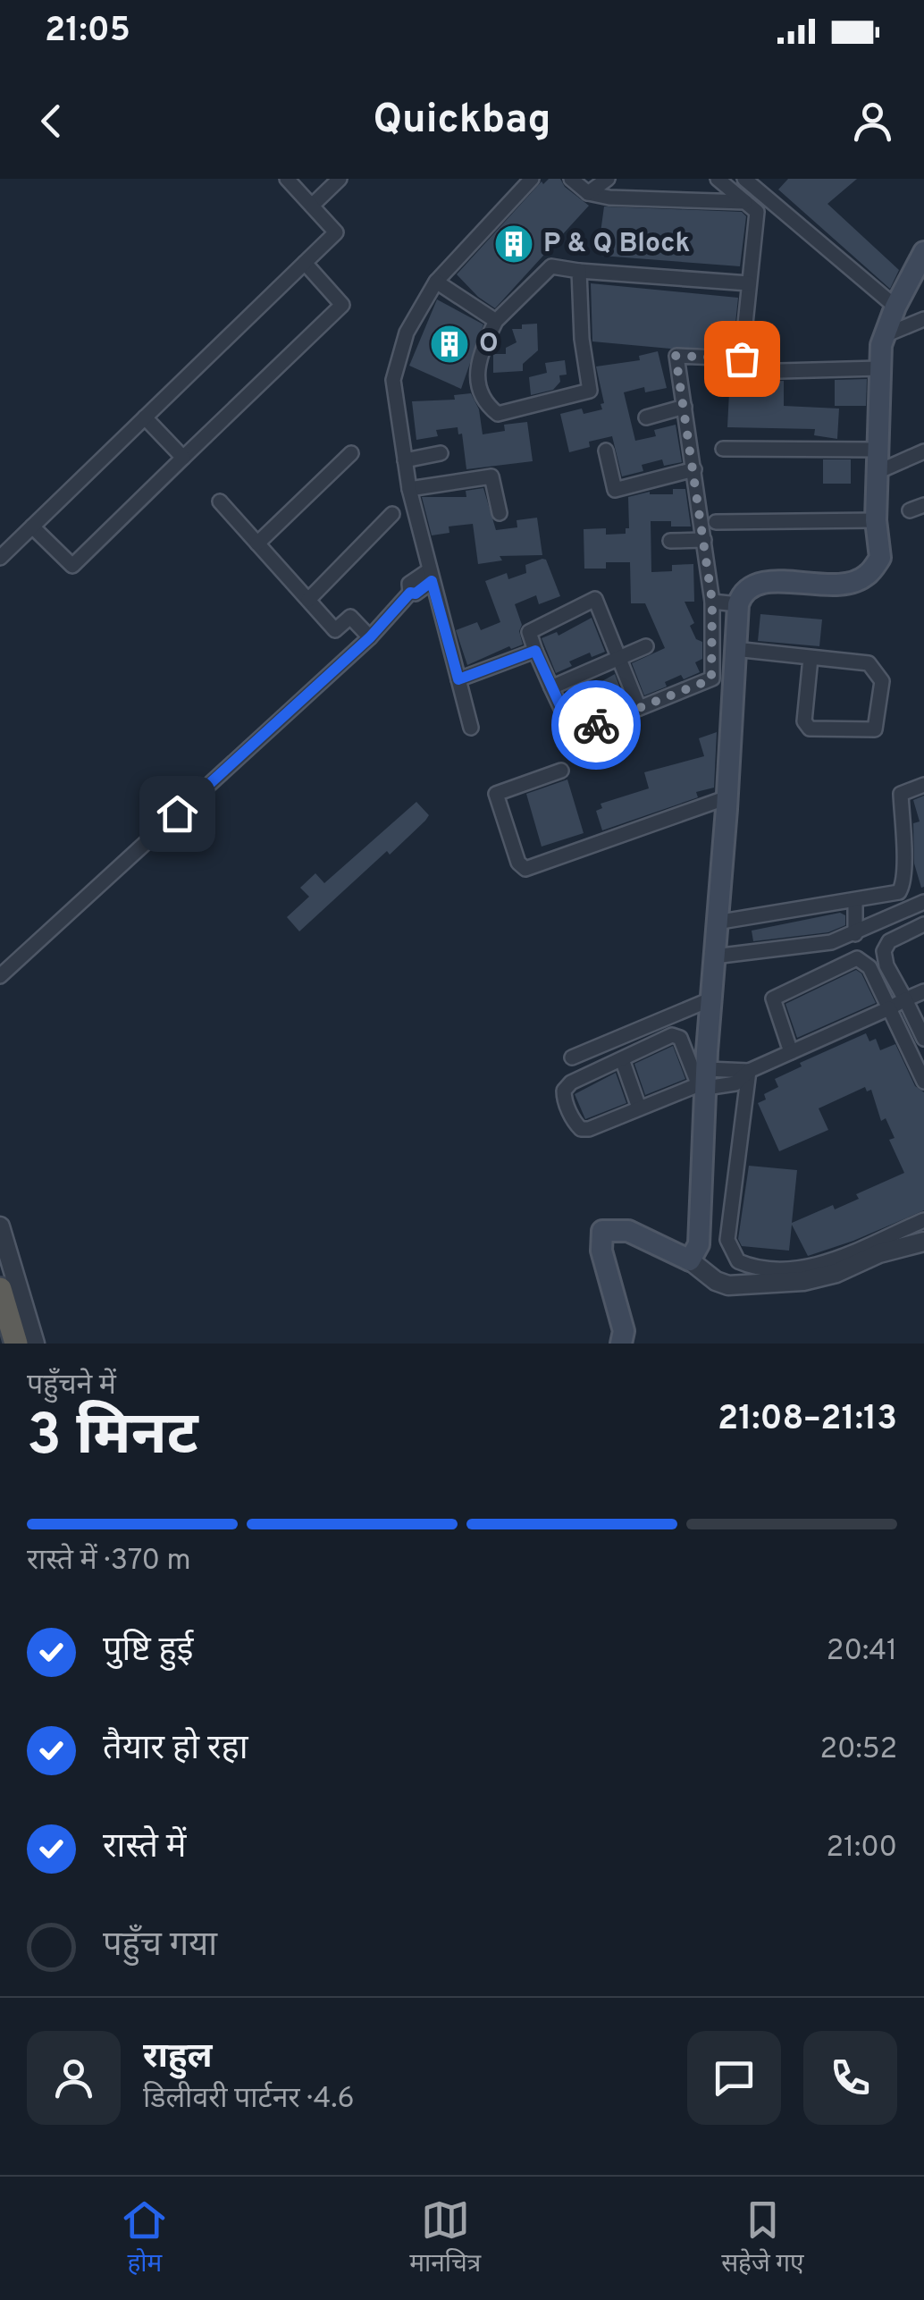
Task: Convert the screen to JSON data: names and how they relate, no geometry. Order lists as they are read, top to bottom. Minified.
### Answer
{"places":{"building":["P & Q Block","O"]},"page":{"status":"21:05","header":"Quickbag","heading":["3 मिनट","पहुँचने में","21:08–21:13"],"panel":["राहुल","डिलीवरी पार्टनर · 4.6"],"bar":"रास्ते में · 370 m","list":[["पुष्टि हुई","20:41"],["तैयार हो रहा","20:52"],["रास्ते में","21:00"],"पहुँच गया"],"tabs":["होम","मानचित्र","सहेजे गए"]}}
